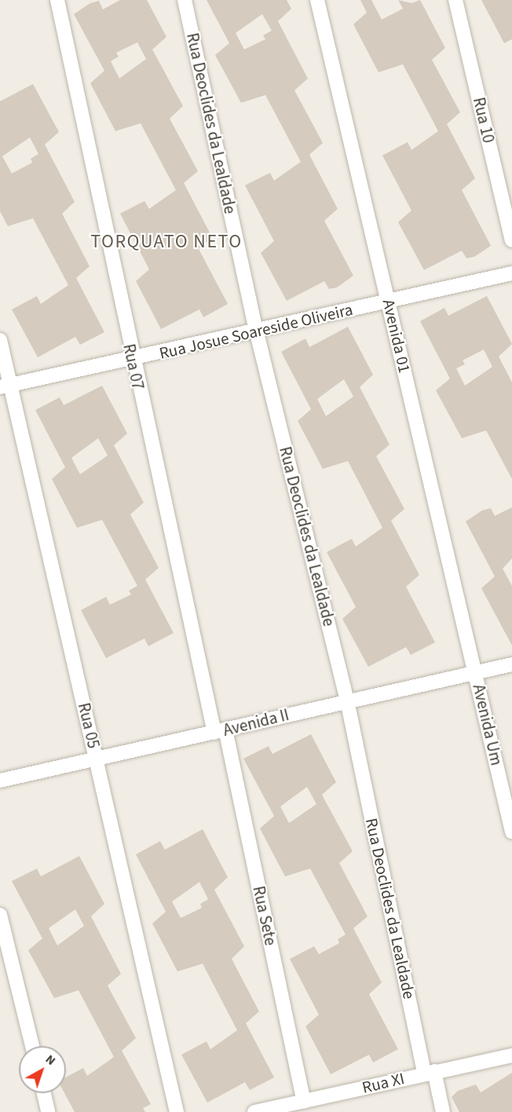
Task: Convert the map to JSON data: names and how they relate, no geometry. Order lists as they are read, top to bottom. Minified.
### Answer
{"streets":{"street":["Rua 10","Rua Deoclides da Lealdade","Rua Josue Soareside Oliveira","Avenida 01","Rua 07","Avenida II","Avenida Um","Rua 05","Rua Sete","Rua XI"]},"crossings":[["Rua Deoclides da Lealdade","Rua Josue Soareside Oliveira"],["Rua Deoclides da Lealdade","Avenida II"],["Rua Deoclides da Lealdade","Rua XI"],["Rua Josue Soareside Oliveira","Avenida 01"],["Rua Josue Soareside Oliveira","Rua 07"],["Rua Josue Soareside Oliveira","Rua 05"],["Avenida 01","Avenida II"],["Avenida 01","Avenida Um"],["Rua 07","Avenida II"],["Rua 07","Rua Sete"],["Avenida II","Avenida Um"],["Avenida II","Rua 05"],["Avenida II","Rua Sete"],["Rua Sete","Rua XI"]],"districts":["TORQUATO NETO"],"north":"top right"}
